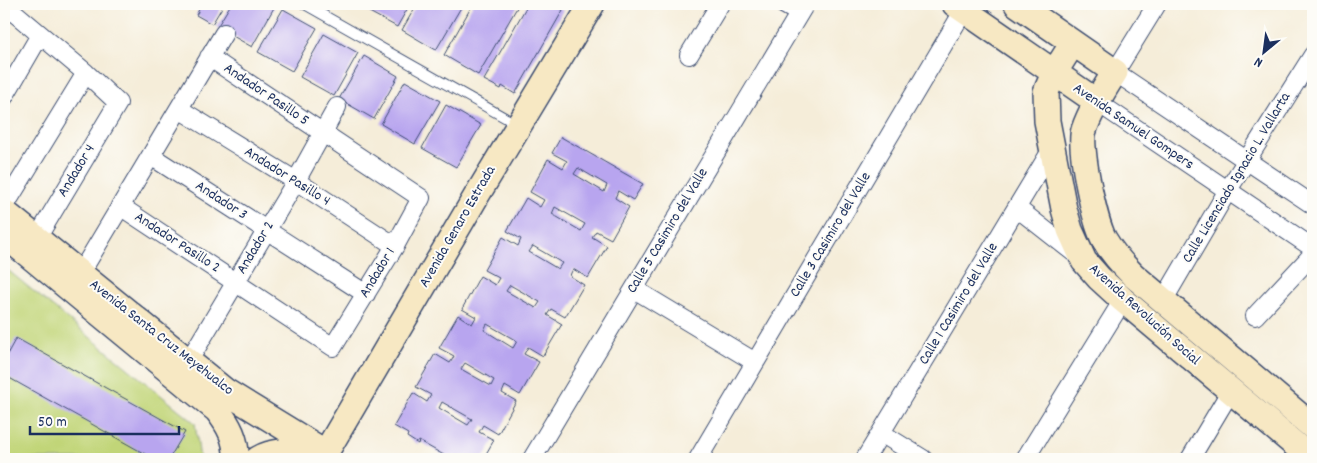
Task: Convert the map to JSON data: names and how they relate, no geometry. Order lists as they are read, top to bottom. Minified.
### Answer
{"streets":{"street":["Andador Pasillo 5","Avenida Samuel Gompers","Andador 4","Andador Pasillo 4","Calle Licenciado Ignacio L. Vallarta","Andador 3","Avenida Genaro Estrada","Calle 5 Casimiro del Valle","Calle 3 Casimiro del Valle","Andador Pasillo 2","Andador 2","Andador 1","Calle 1 Casimiro del Valle","Avenida Revolución Social","Avenida Santa Cruz Meyehualco"]},"crossings":[["Andador Pasillo 5","Andador 2"],["Andador Pasillo 5","Andador 1"],["Avenida Samuel Gompers","Calle Licenciado Ignacio L. Vallarta"],["Avenida Samuel Gompers","Calle 3 Casimiro del Valle"],["Avenida Samuel Gompers","Avenida Revolución Social"],["Andador 4","Avenida Santa Cruz Meyehualco"],["Andador Pasillo 4","Andador 2"],["Andador Pasillo 4","Andador 1"],["Calle Licenciado Ignacio L. Vallarta","Avenida Revolución Social"],["Andador 3","Andador 2"],["Andador 3","Andador 1"],["Avenida Genaro Estrada","Avenida Santa Cruz Meyehualco"],["Andador Pasillo 2","Andador 2"],["Andador Pasillo 2","Andador 1"],["Andador 2","Avenida Santa Cruz Meyehualco"],["Calle 1 Casimiro del Valle","Avenida Revolución Social"]],"scale_bar":"50 m","north":"bottom left"}
